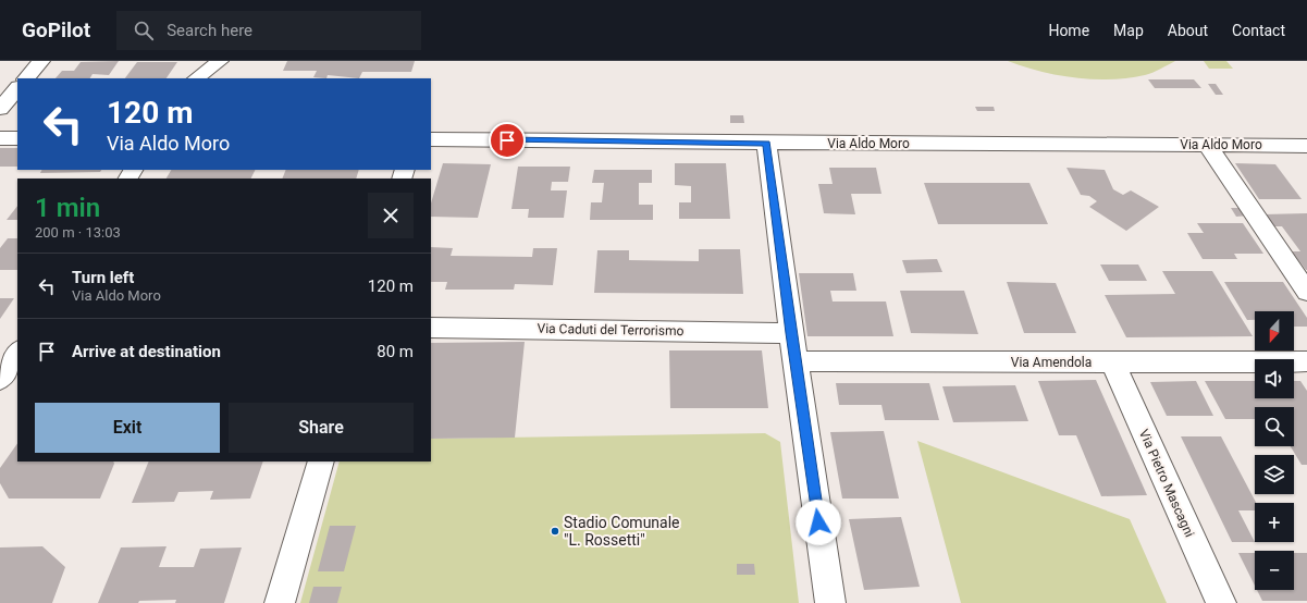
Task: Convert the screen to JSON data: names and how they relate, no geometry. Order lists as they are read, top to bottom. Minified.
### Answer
{"streets":{"street":["Via Aldo Moro","Via Caduti del Terrorismo","Via Amendola","Via Pietro Mascagni"]},"crossings":[["Via Amendola","Via Pietro Mascagni"]],"places":["Stadio Comunale \"L. Rossetti\""],"north":"bottom","page":{"header":"GoPilot","search":"Search here","nav":["Home","Map","About","Contact"],"turn":["120 m","Via Aldo Moro"],"heading":["1 min","200 m · 13:03"],"list":[{"name":"Turn left","note":"Via Aldo Moro","value":"120 m"},{"name":"Arrive at destination","value":"80 m"}],"map_buttons":["+","−"],"buttons":["Exit","Share"]}}
